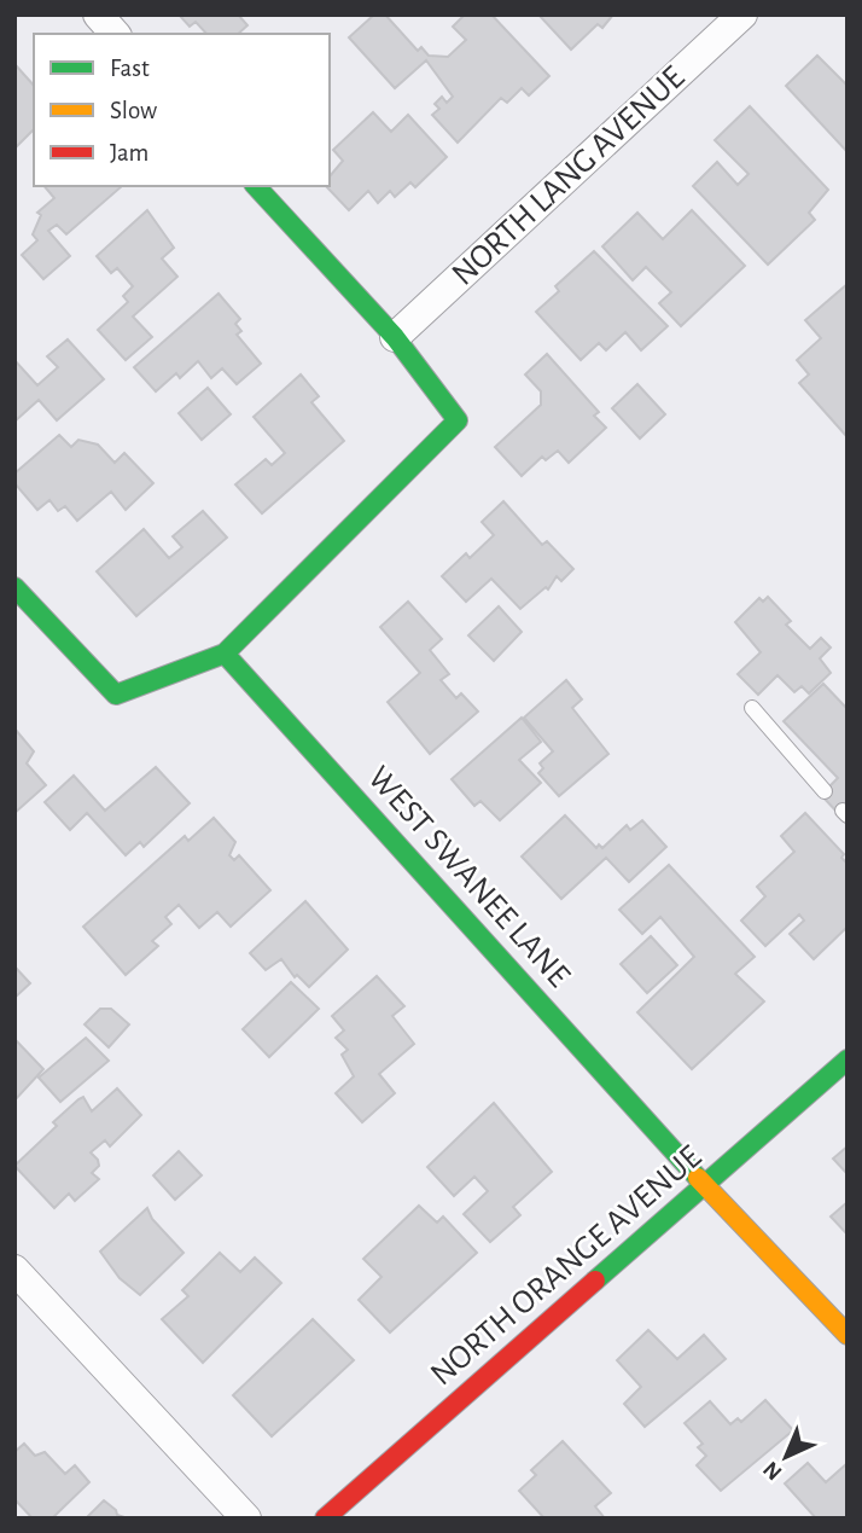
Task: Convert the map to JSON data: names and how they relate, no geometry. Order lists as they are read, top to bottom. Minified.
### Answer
{"streets":{"street":["NORTH LANG AVENUE","WEST SWANEE LANE","NORTH ORANGE AVENUE"]},"crossings":[["WEST SWANEE LANE","NORTH ORANGE AVENUE"]],"legend":["Fast","Slow","Jam"],"north":"bottom left"}
